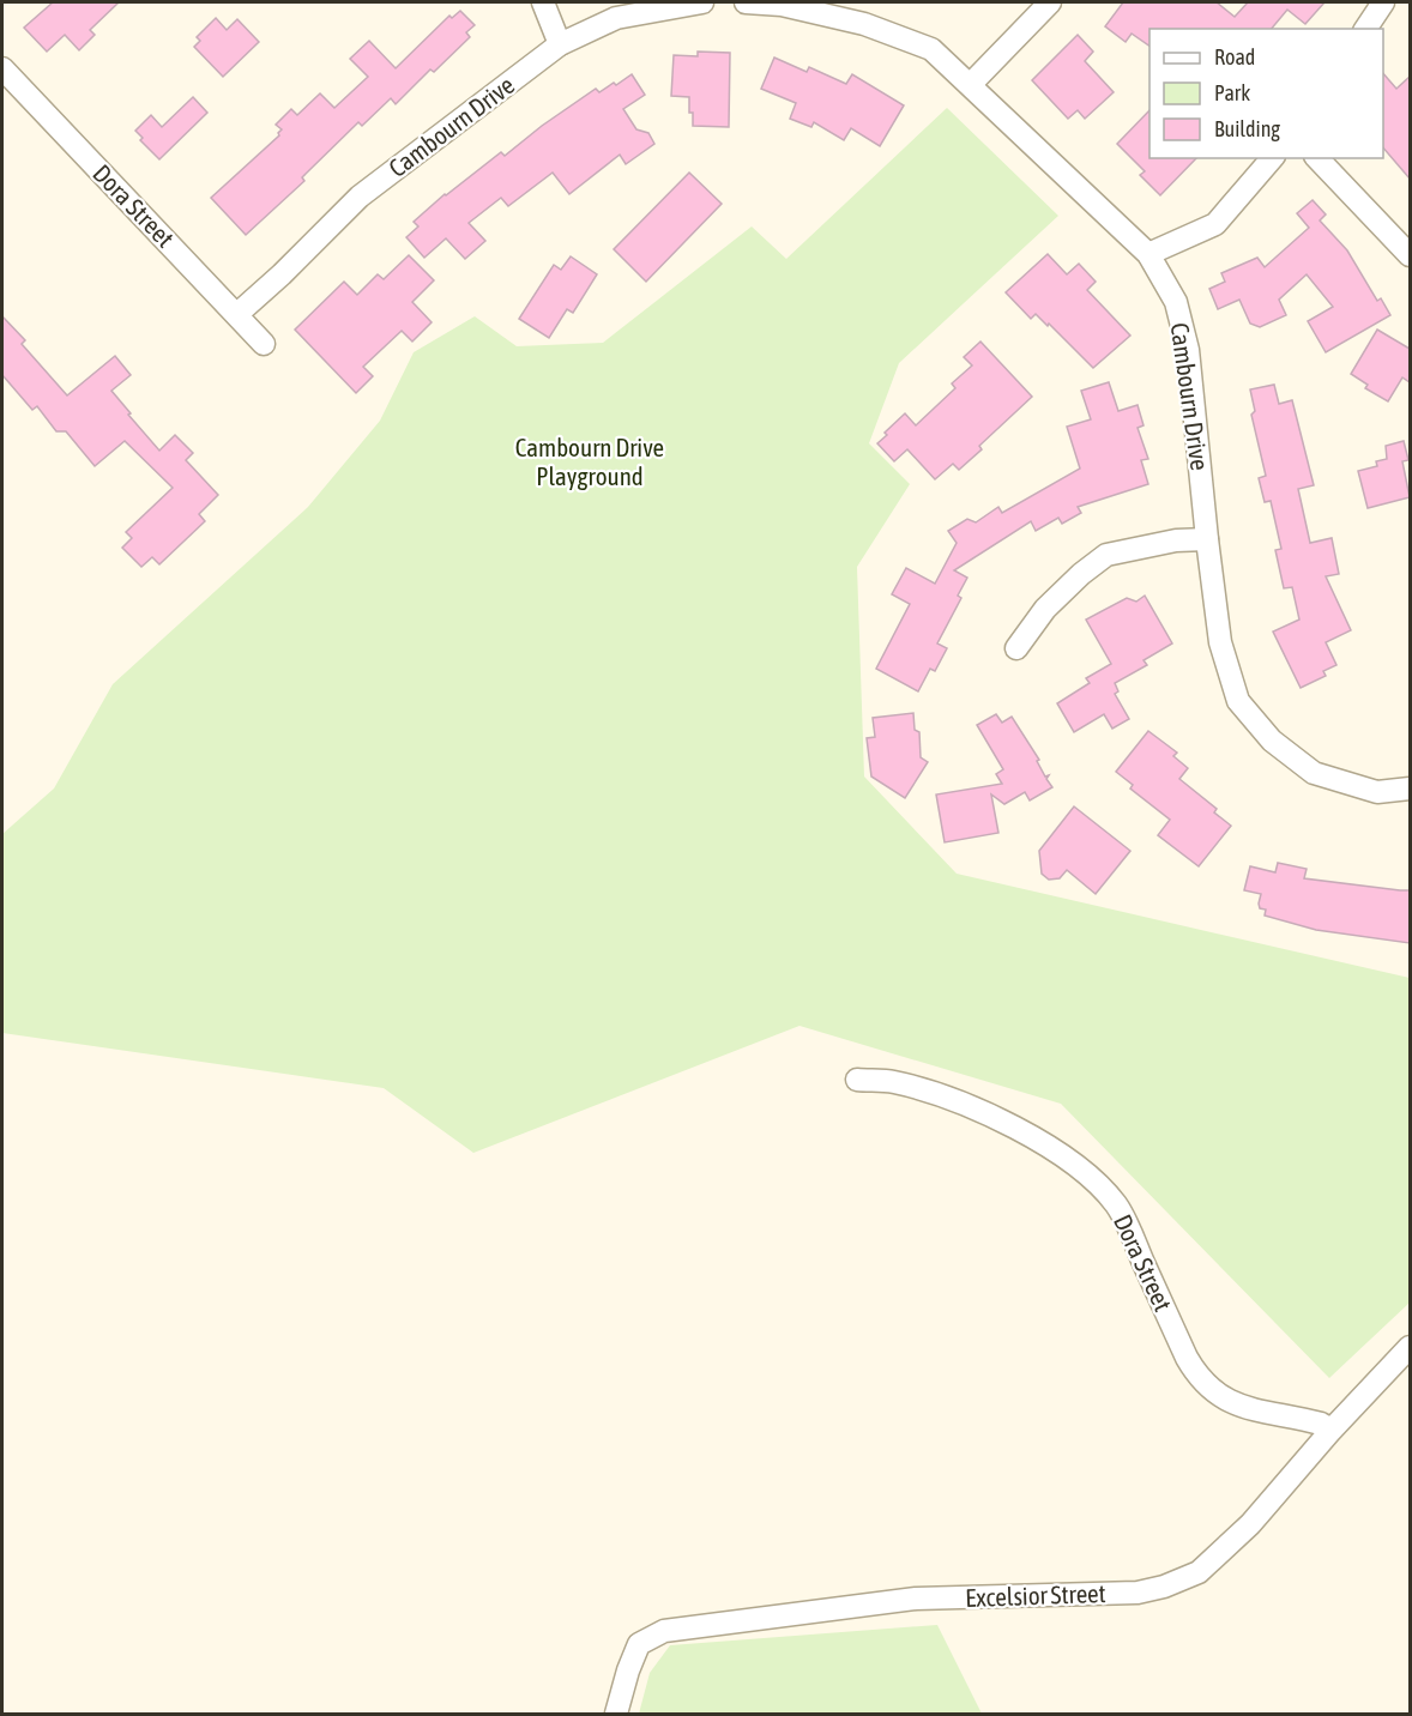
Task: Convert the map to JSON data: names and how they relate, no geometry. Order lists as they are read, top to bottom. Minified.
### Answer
{"streets":{"street":["Cambourn Drive","Dora Street","Excelsior Street"]},"crossings":[["Cambourn Drive","Dora Street"],["Dora Street","Excelsior Street"]],"parks":["Cambourn Drive Playground"],"legend":["Road","Park","Building"]}
